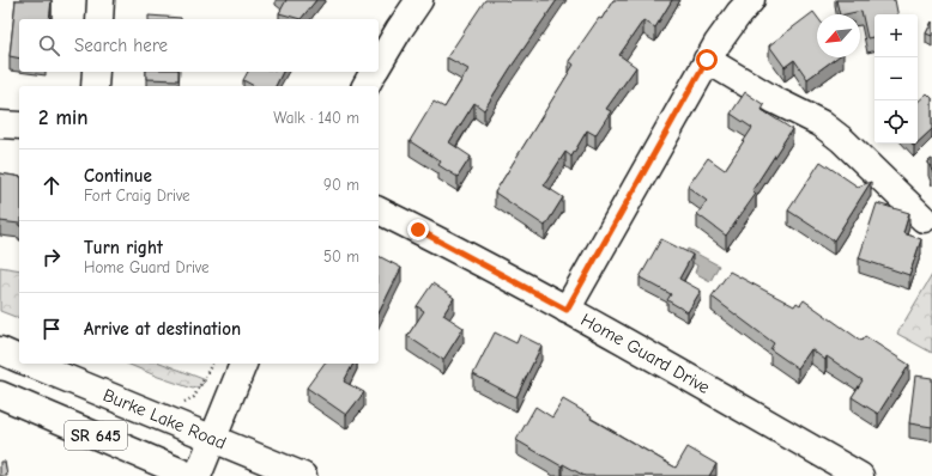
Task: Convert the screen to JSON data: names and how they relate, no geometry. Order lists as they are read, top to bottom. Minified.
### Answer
{"streets":{"street":["Home Guard Drive","Burke Lake Road","SR 645"]},"north":"bottom left","page":{"map_buttons":["+","−"],"search":"Search here","heading":["2 min","Walk · 140 m"],"list":[["Continue","Fort Craig Drive","90 m"],["Turn right","Home Guard Drive","50 m"],"Arrive at destination"]}}
